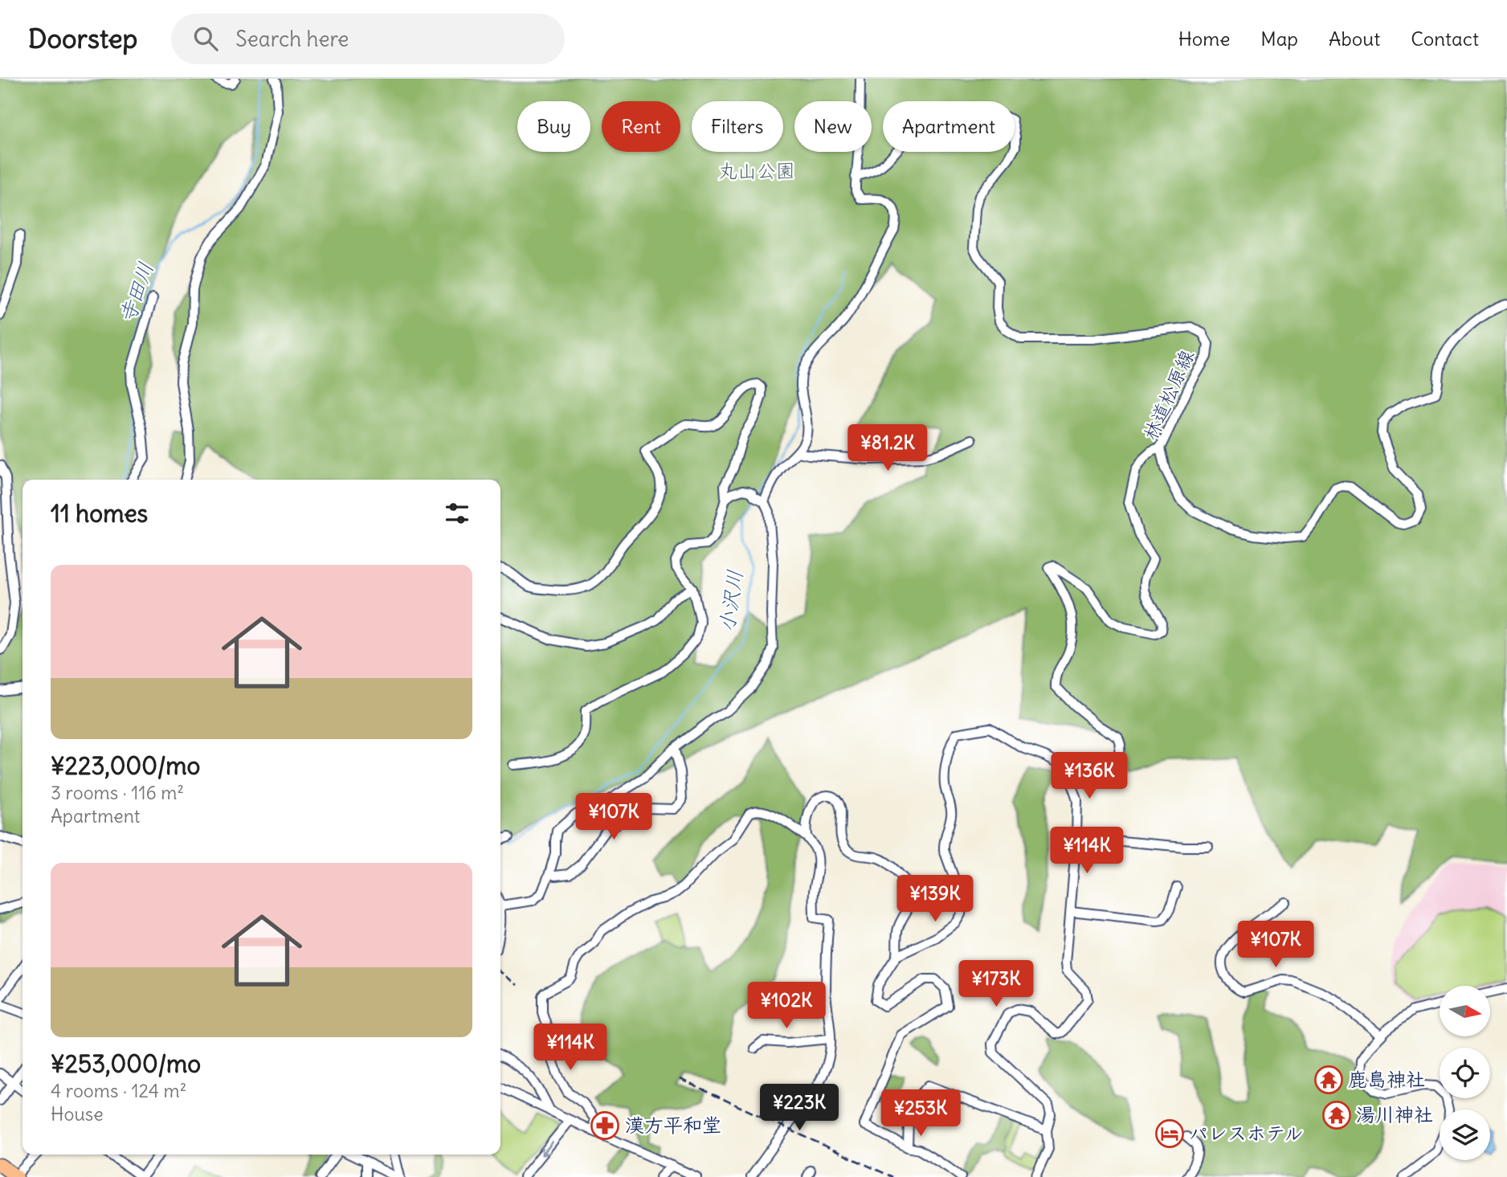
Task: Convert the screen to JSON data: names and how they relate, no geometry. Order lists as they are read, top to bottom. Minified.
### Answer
{"streets":{"street":["林道松原線"]},"water":["寺田川","小沢川"],"parks":["丸山公園"],"places":{"temple":["鹿島神社","湯川神社"],"pharmacy":["漢方平和堂"],"hotel":["パレスホテル"]},"north":"right","page":{"header":"Doorstep","search":"Search here","nav":["Home","Map","About","Contact"],"chip":["Buy","Rent","Filters","New","Apartment"],"price":["¥81.2K","¥136K","¥107K","¥114K","¥139K","¥107K","¥173K","¥102K","¥114K","¥223K","¥253K"],"heading":"11 homes","list":[{"name":"¥223,000/mo","note":"3 rooms · 116 m² · Apartment"},{"name":"¥253,000/mo","note":"4 rooms · 124 m² · House"}]}}
